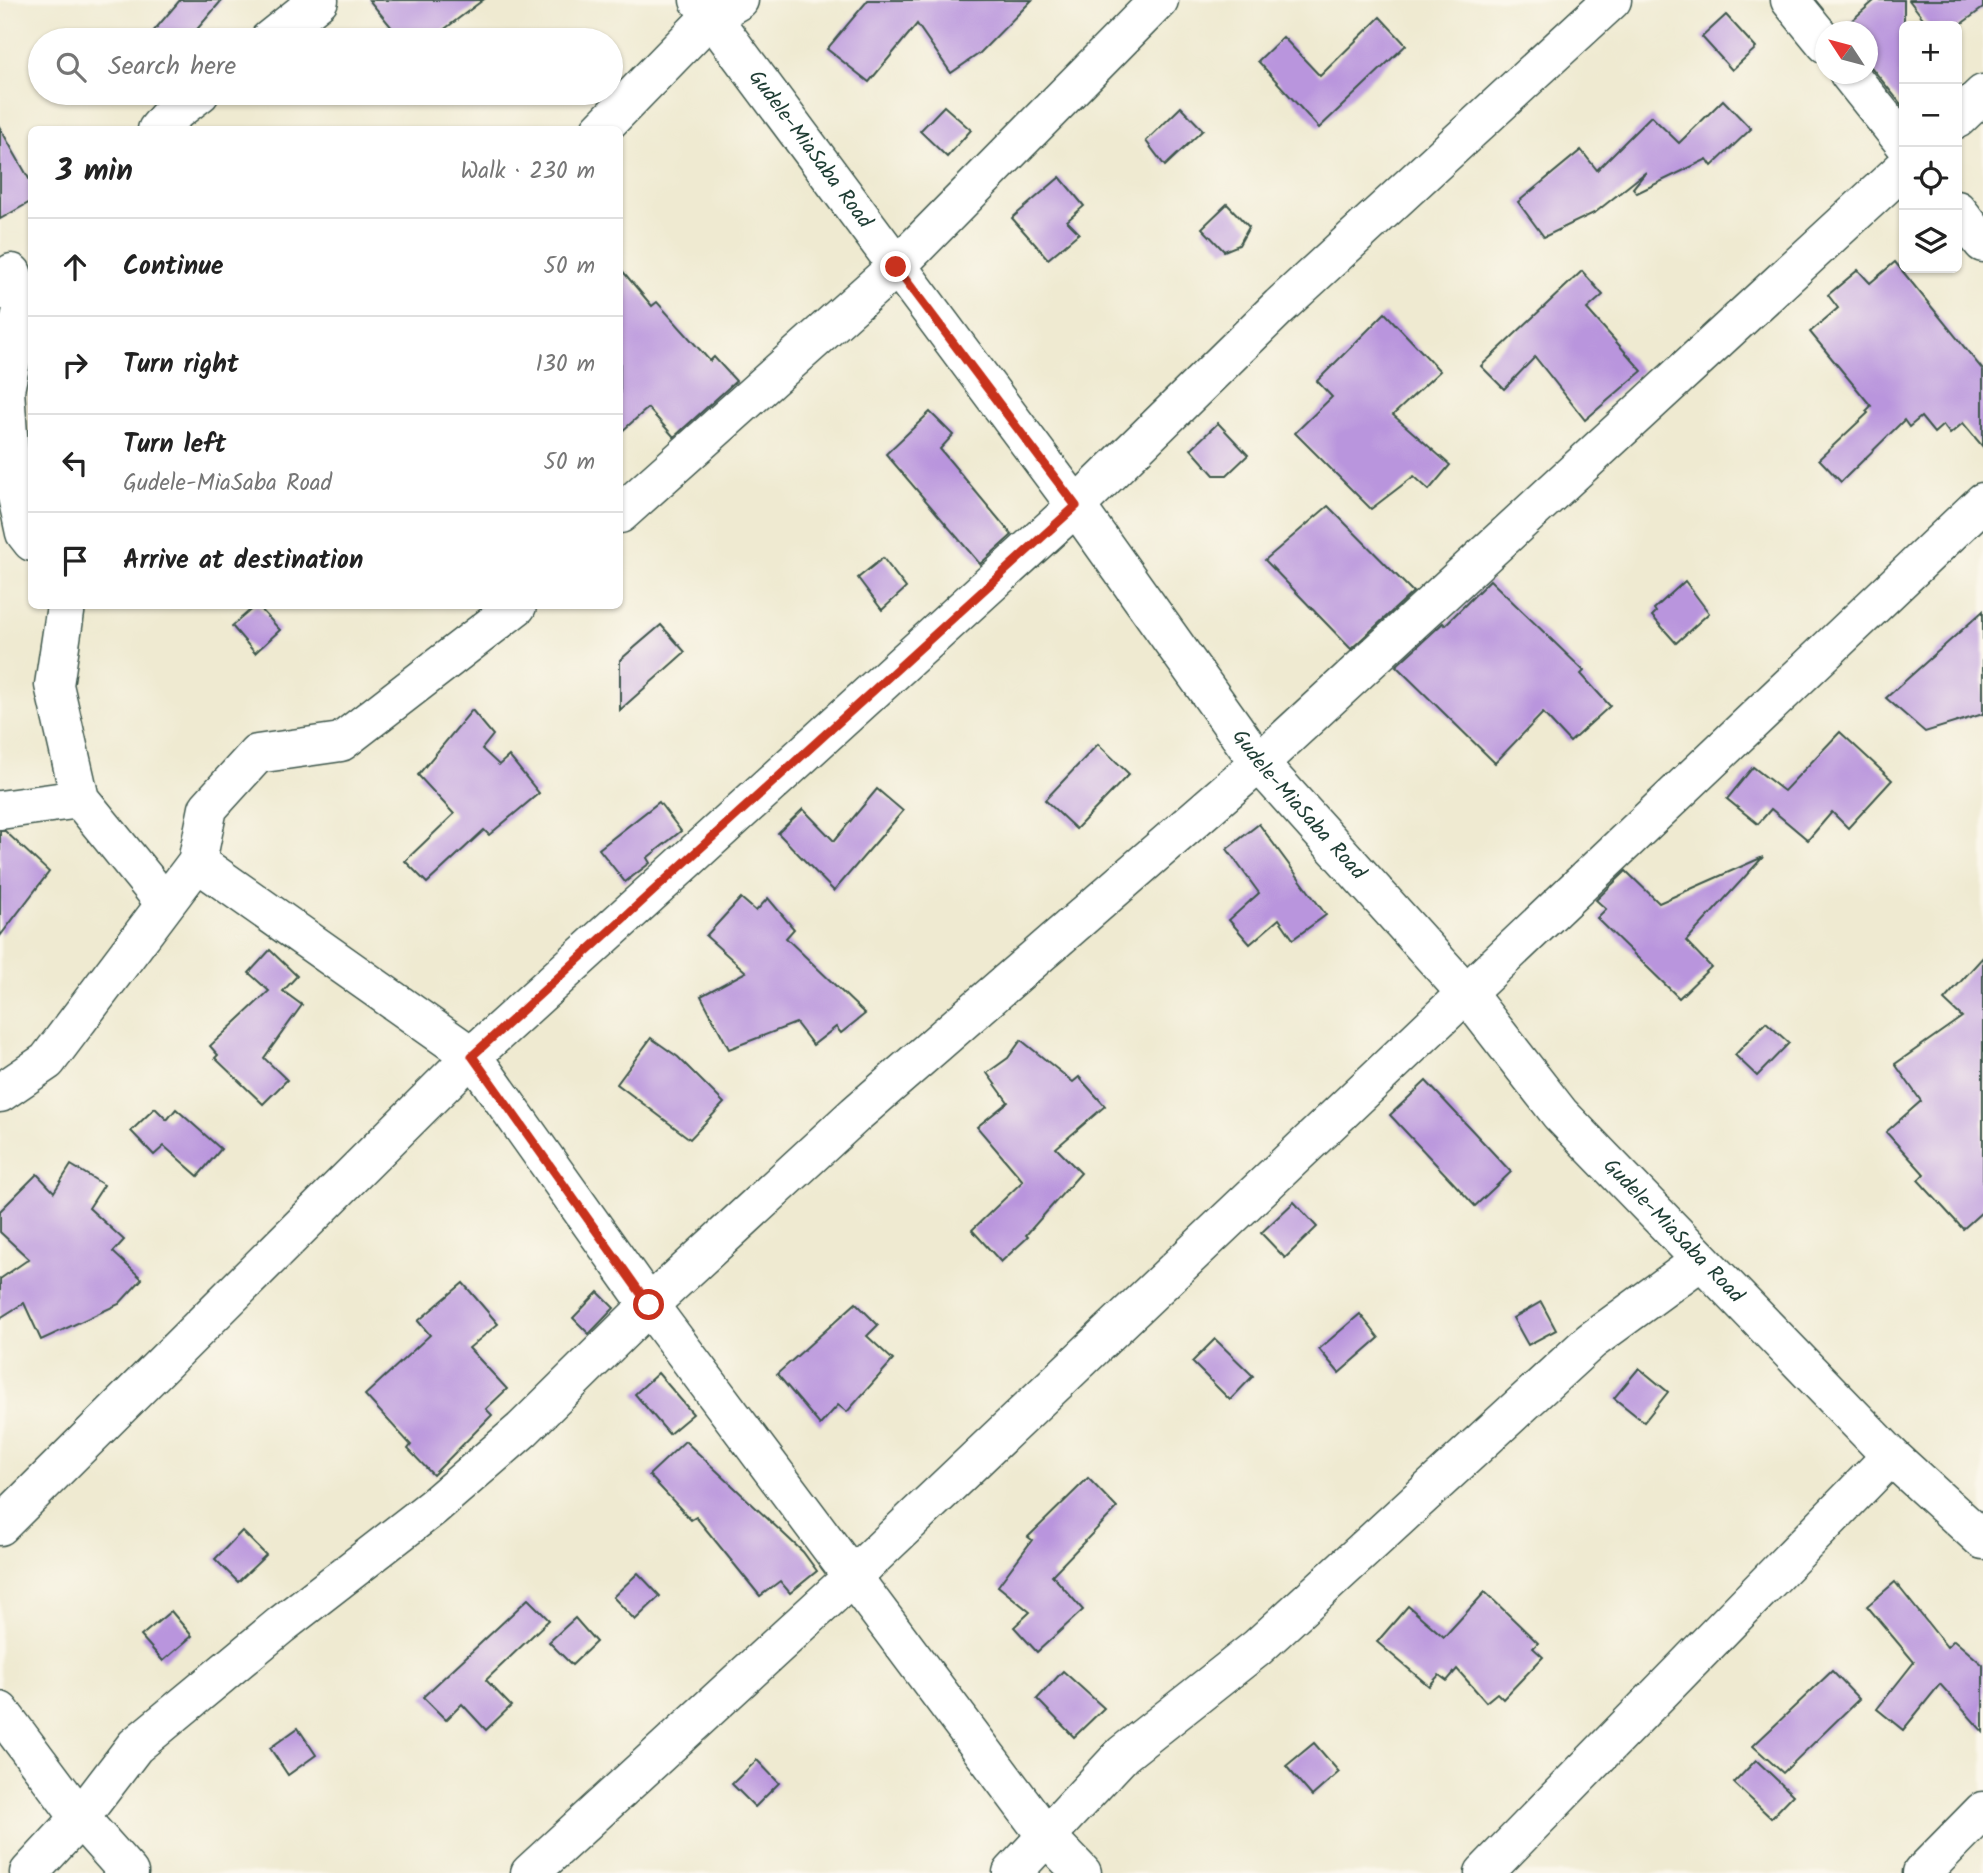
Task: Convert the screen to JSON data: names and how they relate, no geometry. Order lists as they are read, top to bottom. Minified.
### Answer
{"streets":{"street":["Gudele-MiaSaba Road"]},"north":"top left","page":{"map_buttons":["+","−"],"search":"Search here","heading":["3 min","Walk · 230 m"],"list":[["Continue","50 m"],["Turn right","130 m"],["Turn left","Gudele-MiaSaba Road","50 m"],"Arrive at destination"]}}
